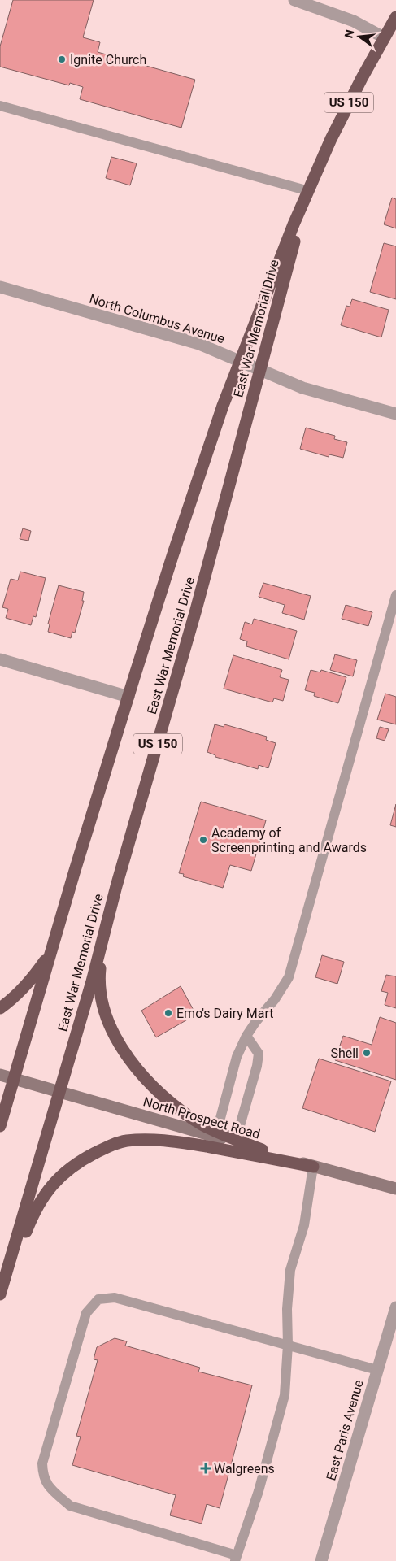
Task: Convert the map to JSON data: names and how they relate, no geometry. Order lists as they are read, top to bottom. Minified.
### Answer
{"streets":{"highway":["US 150","East War Memorial Drive"],"main road":["North Prospect Road"],"street":["North Columbus Avenue","East Paris Avenue"]},"crossings":[["North Columbus Avenue","East War Memorial Drive"],["East War Memorial Drive","North Prospect Road"]],"places":{"other":["Ignite Church","Academy of Screenprinting and Awards","Emo's Dairy Mart","Shell"],"health":["Walgreens"]},"north":"left"}
